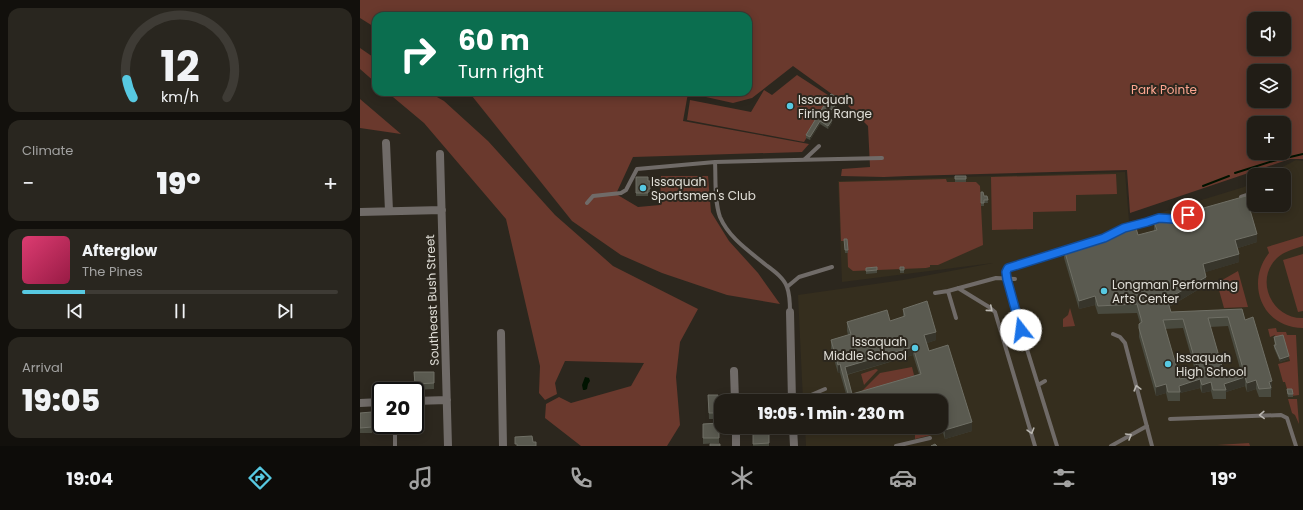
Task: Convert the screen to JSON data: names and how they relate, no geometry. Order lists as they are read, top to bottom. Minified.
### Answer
{"streets":{"street":["Southeast Bush Street"]},"parks":["Park Pointe"],"places":["Issaquah Firing Range","Issaquah Sportsmen's Club","Longman Performing Arts Center","Issaquah Middle School","Issaquah High School"],"page":{"map_buttons":["+","−"],"turn":["60 m","Turn right"],"tile":["Climate",["Arrival","19:05"]],"heat":["−","19°","+"],"song":["Afterglow","The Pines"],"limit":"20","trip":"19:05 · 1 min · 230 m","tabs":["19:04","19°"],"gauge":["12","km/h"]}}
